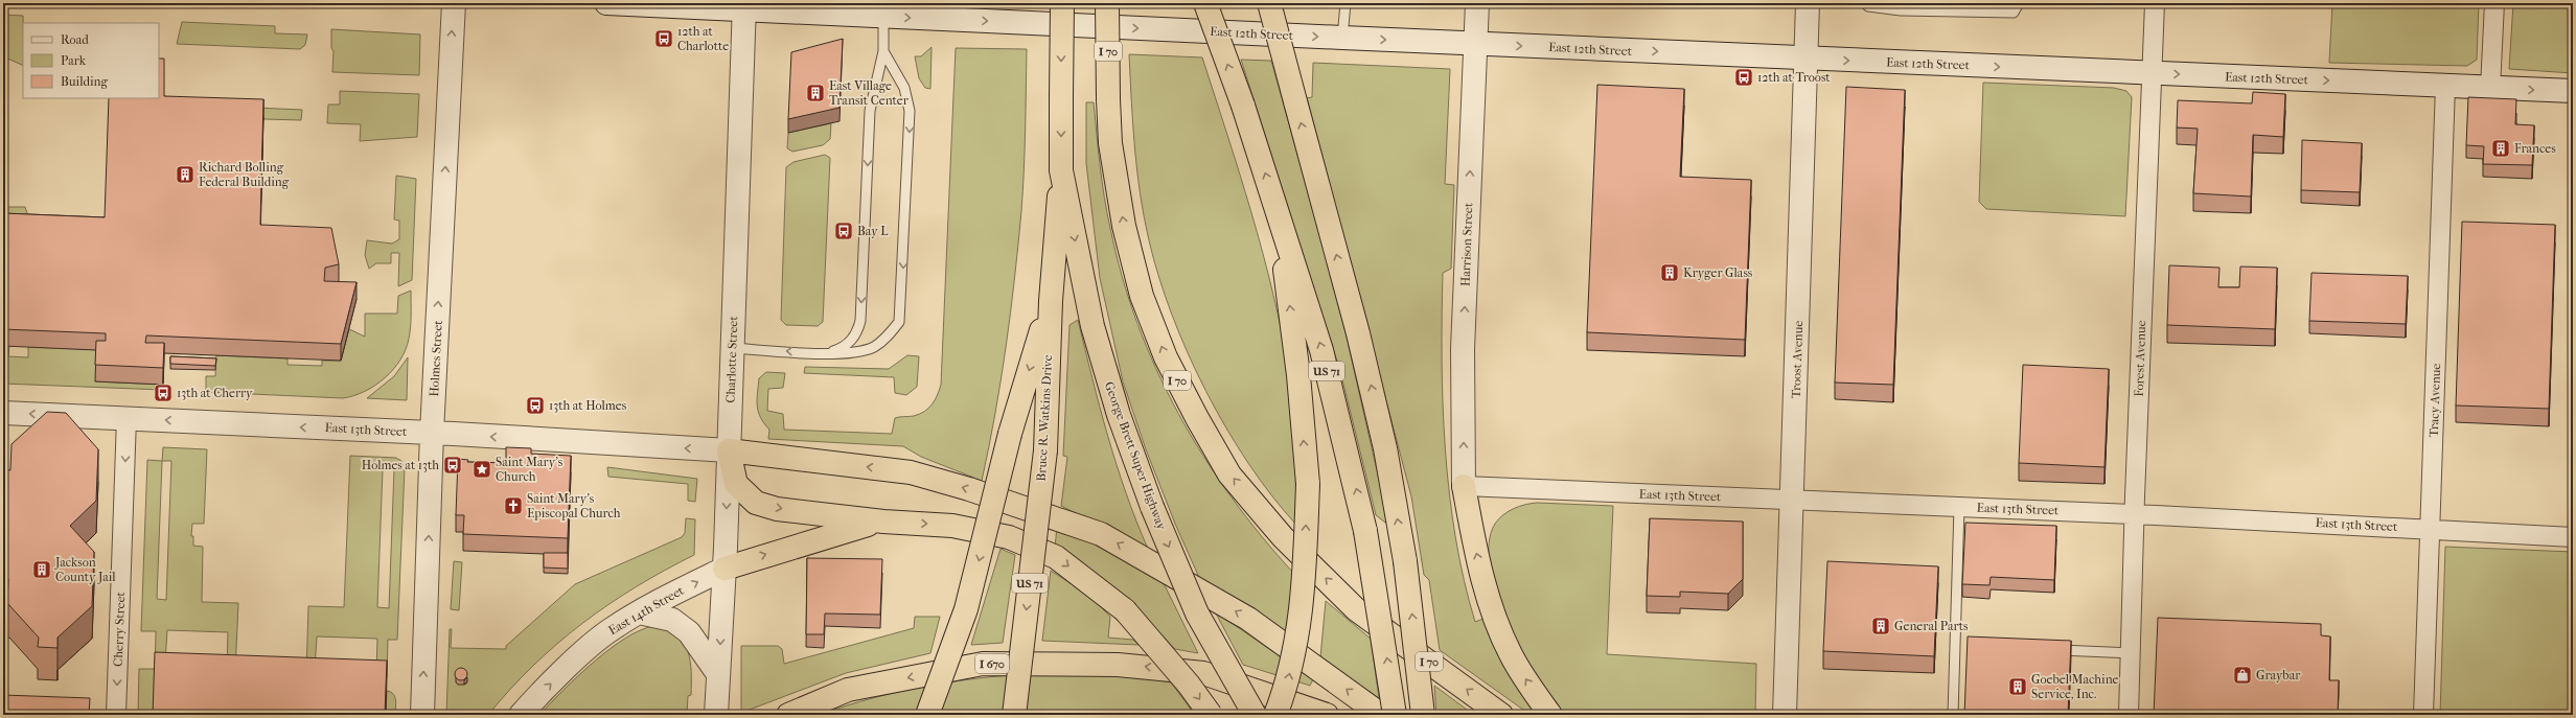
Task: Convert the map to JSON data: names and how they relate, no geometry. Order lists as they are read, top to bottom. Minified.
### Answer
{"streets":{"highway":["I 70","US 71","Bruce R. Watkins Drive","George Brett Super Highway","I 670"],"street":["East 12th Street","Harrison Street","Holmes Street","Forest Avenue","Charlotte Street","Troost Avenue","Tracy Avenue","East 13th Street","East 14th Street","Cherry Street"]},"crossings":[["East 12th Street","Harrison Street"],["East 12th Street","Forest Avenue"],["East 12th Street","Charlotte Street"],["East 12th Street","Troost Avenue"],["East 12th Street","Tracy Avenue"],["Harrison Street","East 13th Street"],["Holmes Street","East 13th Street"],["Forest Avenue","East 13th Street"],["Charlotte Street","East 13th Street"],["Charlotte Street","East 14th Street"],["Troost Avenue","East 13th Street"],["Tracy Avenue","East 13th Street"],["Bruce R. Watkins Drive","George Brett Super Highway"],["East 13th Street","Cherry Street"]],"one_way":["East 12th Street","Harrison Street","Holmes Street","East 13th Street","East 14th Street","Cherry Street"],"places":{"bus stop":["12th at Charlotte","12th at Troost","Bay L","13th at Cherry","13th at Holmes","Holmes at 13th"],"building":["East Village Transit Center","Frances","Richard Bolling Federal Building","Kryger Glass","Jackson County Jail","General Parts","Goebel Machine Service, Inc."],"place":["Saint Mary's Church"],"church":["Saint Mary's Episcopal Church"],"shop":["Graybar"]},"legend":["Road","Park","Building"]}
